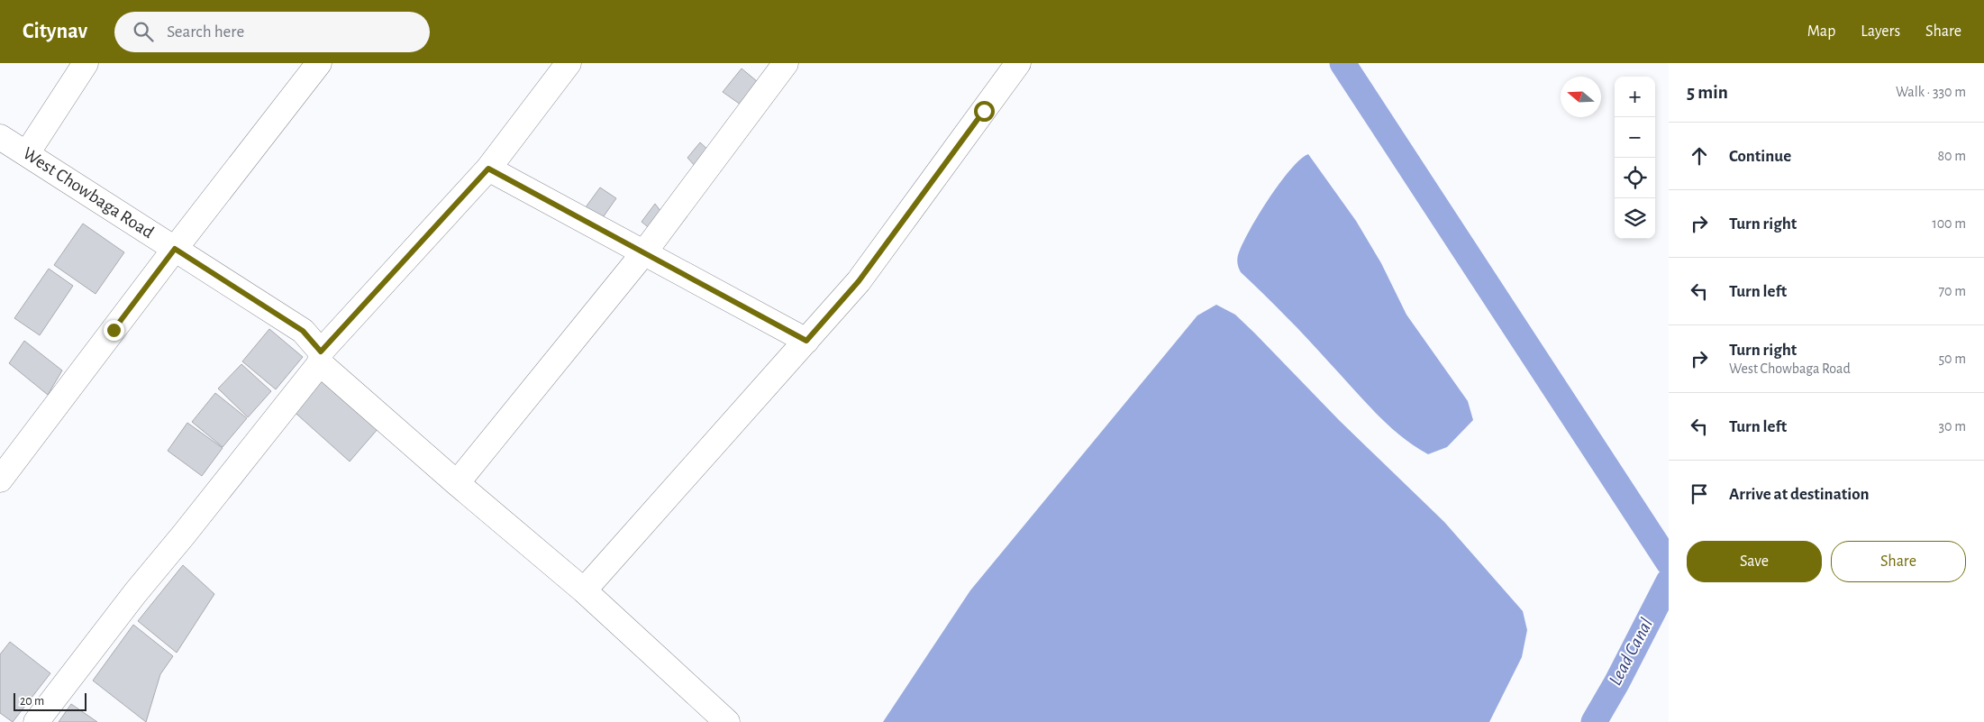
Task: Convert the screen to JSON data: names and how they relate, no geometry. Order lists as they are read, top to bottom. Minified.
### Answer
{"streets":{"street":["West Chowbaga Road"]},"water":["Lead Canal"],"scale_bar":"20 m","north":"left","page":{"header":"Citynav","search":"Search here","nav":["Map","Layers","Share"],"heading":["5 min","Walk · 330 m"],"map_buttons":["+","−"],"list":[["Continue","80 m"],["Turn right","100 m"],["Turn left","70 m"],["Turn right","West Chowbaga Road","50 m"],["Turn left","30 m"],"Arrive at destination"],"buttons":["Save","Share"],"scale":"20 m"}}
